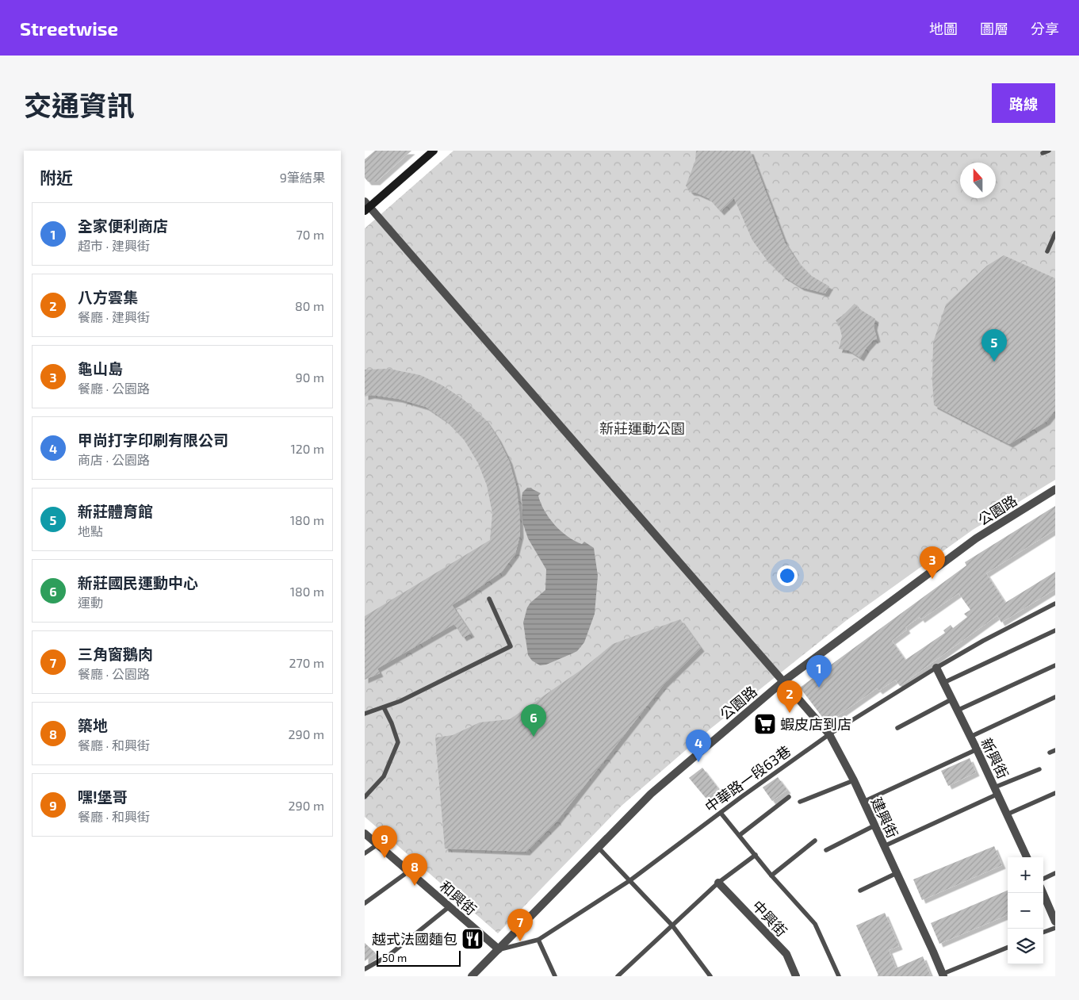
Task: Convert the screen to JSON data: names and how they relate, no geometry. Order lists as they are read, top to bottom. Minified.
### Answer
{"streets":{"street":["公園路","新興街","建興街","和興街","中興街"],"lane":["中華路一段63巷"]},"crossings":[["公園路","中華路一段63巷"],["公園路","建興街"],["公園路","和興街"],["新興街","中華路一段63巷"],["中華路一段63巷","建興街"],["中華路一段63巷","和興街"]],"parks":["新莊運動公園"],"places":{"supermarket":["蝦皮店到店"],"restaurant":["越式法國麵包"]},"scale_bar":"50 m","north":"top","page":{"header":"Streetwise","nav":["地圖","圖層","分享"],"title":"交通資訊","buttons":"路線","heading":["附近","9筆結果"],"list":[{"mark":"1","name":"全家便利商店","note":"超市 · 建興街","value":"70 m"},{"mark":"2","name":"八方雲集","note":"餐廳 · 建興街","value":"80 m"},{"mark":"3","name":"龜山島","note":"餐廳 · 公園路","value":"90 m"},{"mark":"4","name":"甲尚打字印刷有限公司","note":"商店 · 公園路","value":"120 m"},{"mark":"5","name":"新莊體育館","note":"地點","value":"180 m"},{"mark":"6","name":"新莊國民運動中心","note":"運動","value":"180 m"},{"mark":"7","name":"三角窗鵝肉","note":"餐廳 · 公園路","value":"270 m"},{"mark":"8","name":"築地","note":"餐廳 · 和興街","value":"290 m"},{"mark":"9","name":"嘿!堡哥","note":"餐廳 · 和興街","value":"290 m"}],"pins":["5","3","1","2","6","4","9","8","7"],"map_buttons":["+","−"],"scale":"50 m"}}
